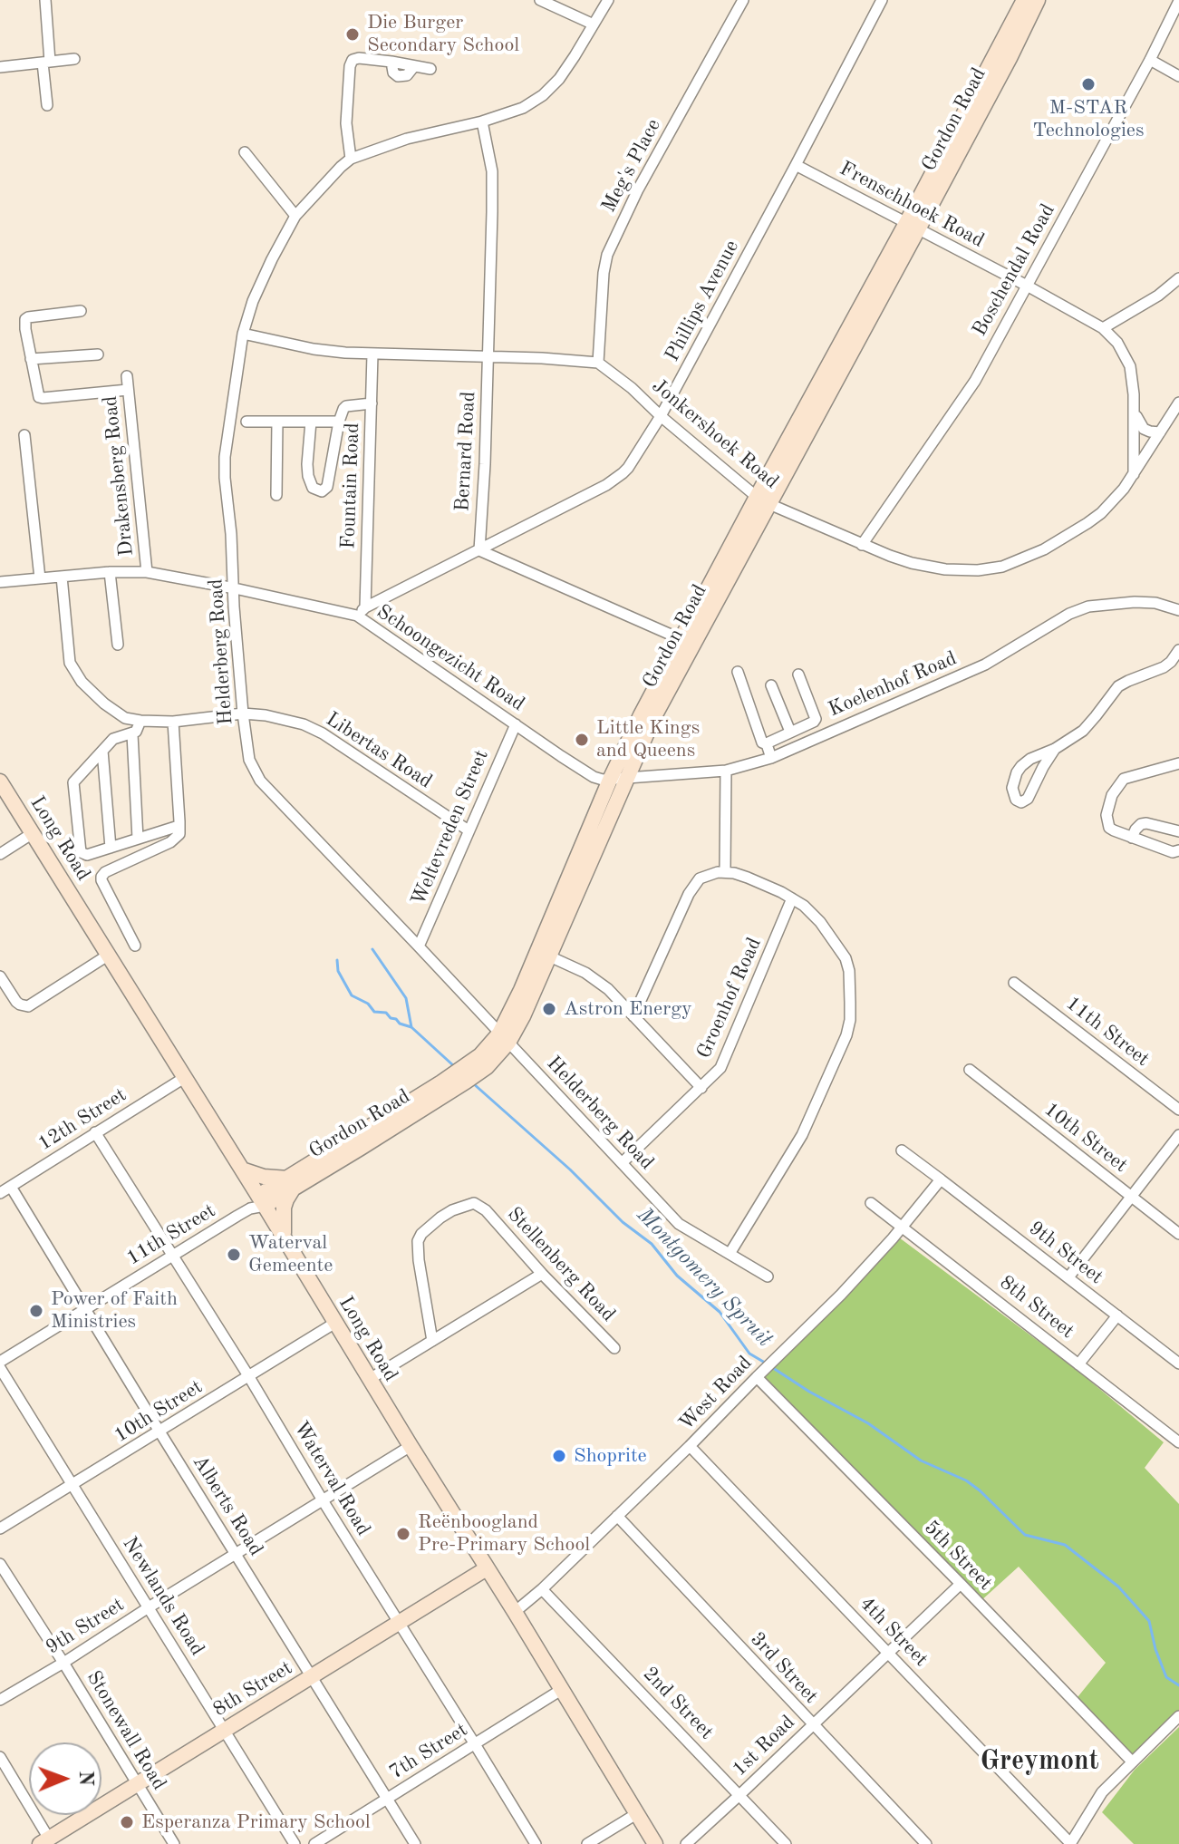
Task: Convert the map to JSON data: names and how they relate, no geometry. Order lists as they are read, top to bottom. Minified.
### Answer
{"streets":{"street":["Gordon Road","Meg's Place","Frenschhoek Road","Boschendal Road","Phillips Avenue","Jonkershoek Road","Bernard Road","Drakensberg Road","Fountain Road","Helderberg Road","Schoongezicht Road","Koelenhof Road","Libertas Road","Weltevreden Street","Long Road","Groenhof Road","11th Street","12th Street","10th Street","9th Street","Stellenberg Road","8th Street","West Road","Waterval Road","Alberts Road","5th Street","Newlands Road","4th Street","3rd Street","2nd Street","Stonewall Road","1st Road","7th Street"]},"crossings":[["Gordon Road","Frenschhoek Road"],["Gordon Road","Jonkershoek Road"],["Gordon Road","Helderberg Road"],["Gordon Road","Schoongezicht Road"],["Gordon Road","Koelenhof Road"],["Gordon Road","Long Road"],["Gordon Road","11th Street"],["Meg's Place","Jonkershoek Road"],["Frenschhoek Road","Boschendal Road"],["Frenschhoek Road","Phillips Avenue"],["Frenschhoek Road","Jonkershoek Road"],["Boschendal Road","Jonkershoek Road"],["Phillips Avenue","Jonkershoek Road"],["Phillips Avenue","Bernard Road"],["Phillips Avenue","Fountain Road"],["Phillips Avenue","Schoongezicht Road"],["Bernard Road","Helderberg Road"],["Drakensberg Road","Schoongezicht Road"],["Fountain Road","Schoongezicht Road"],["Helderberg Road","Schoongezicht Road"],["Helderberg Road","Libertas Road"],["Helderberg Road","Weltevreden Street"],["Helderberg Road","Groenhof Road"],["Schoongezicht Road","Koelenhof Road"],["Schoongezicht Road","Libertas Road"],["Schoongezicht Road","Weltevreden Street"],["Libertas Road","Weltevreden Street"],["Long Road","11th Street"],["Long Road","12th Street"],["Long Road","10th Street"],["Long Road","9th Street"],["Long Road","8th Street"],["Long Road","West Road"],["Long Road","7th Street"],["11th Street","Waterval Road"],["11th Street","Alberts Road"],["12th Street","Waterval Road"],["12th Street","Alberts Road"],["10th Street","Waterval Road"],["10th Street","Alberts Road"],["10th Street","Newlands Road"],["9th Street","West Road"],["9th Street","Waterval Road"],["9th Street","Alberts Road"],["9th Street","Newlands Road"],["9th Street","Stonewall Road"],["8th Street","West Road"],["8th Street","Waterval Road"],["8th Street","Alberts Road"],["8th Street","Newlands Road"],["8th Street","Stonewall Road"],["West Road","5th Street"],["West Road","4th Street"],["West Road","3rd Street"],["West Road","2nd Street"],["Waterval Road","7th Street"],["Alberts Road","7th Street"],["5th Street","1st Road"],["4th Street","1st Road"],["3rd Street","1st Road"],["2nd Street","1st Road"]],"districts":["Greymont"],"water":["Montgomery Spruit"],"places":["Die Burger Secondary School","M-STAR Technologies","Little Kings and Queens","Astron Energy","Waterval Gemeente","Power of Faith Ministries","Shoprite","Reënboogland Pre-Primary School","Esperanza Primary School"],"north":"right"}
